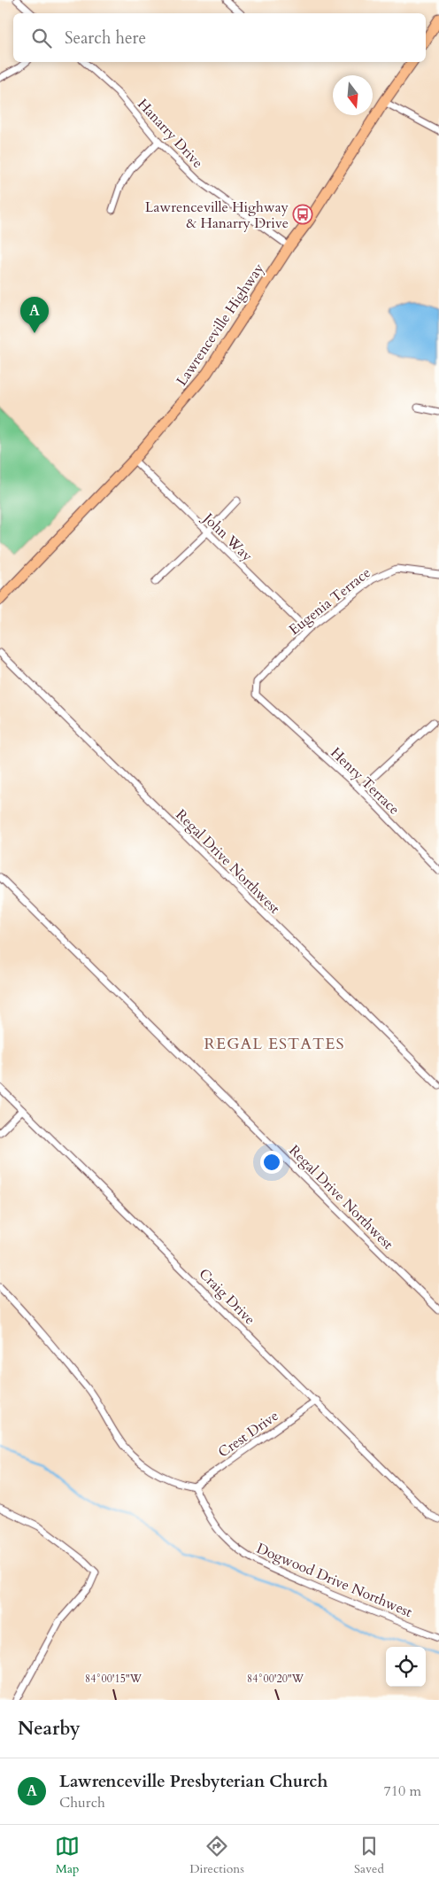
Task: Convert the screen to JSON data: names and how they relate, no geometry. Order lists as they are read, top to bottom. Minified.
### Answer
{"streets":{"main road":["Lawrenceville Highway"],"street":["Hanarry Drive","John Way","Eugenia Terrace","Henry Terrace","Regal Drive Northwest","Craig Drive","Crest Drive","Dogwood Drive Northwest"]},"crossings":[["Hanarry Drive","Lawrenceville Highway"],["Lawrenceville Highway","John Way"],["John Way","Eugenia Terrace"],["Eugenia Terrace","Henry Terrace"],["Craig Drive","Crest Drive"],["Crest Drive","Dogwood Drive Northwest"]],"districts":["REGAL ESTATES"],"places":{"bus stop":["Lawrenceville Highway & Hanarry Drive"]},"north":"bottom","page":{"search":"Search here","pins":"A","heading":"Nearby","list":[{"mark":"A","name":"Lawrenceville Presbyterian Church","note":"Church","value":"710 m"}],"nav":["Map","Directions","Saved"]},"coordinates":["84°00'15\"W","84°00'20\"W"]}
